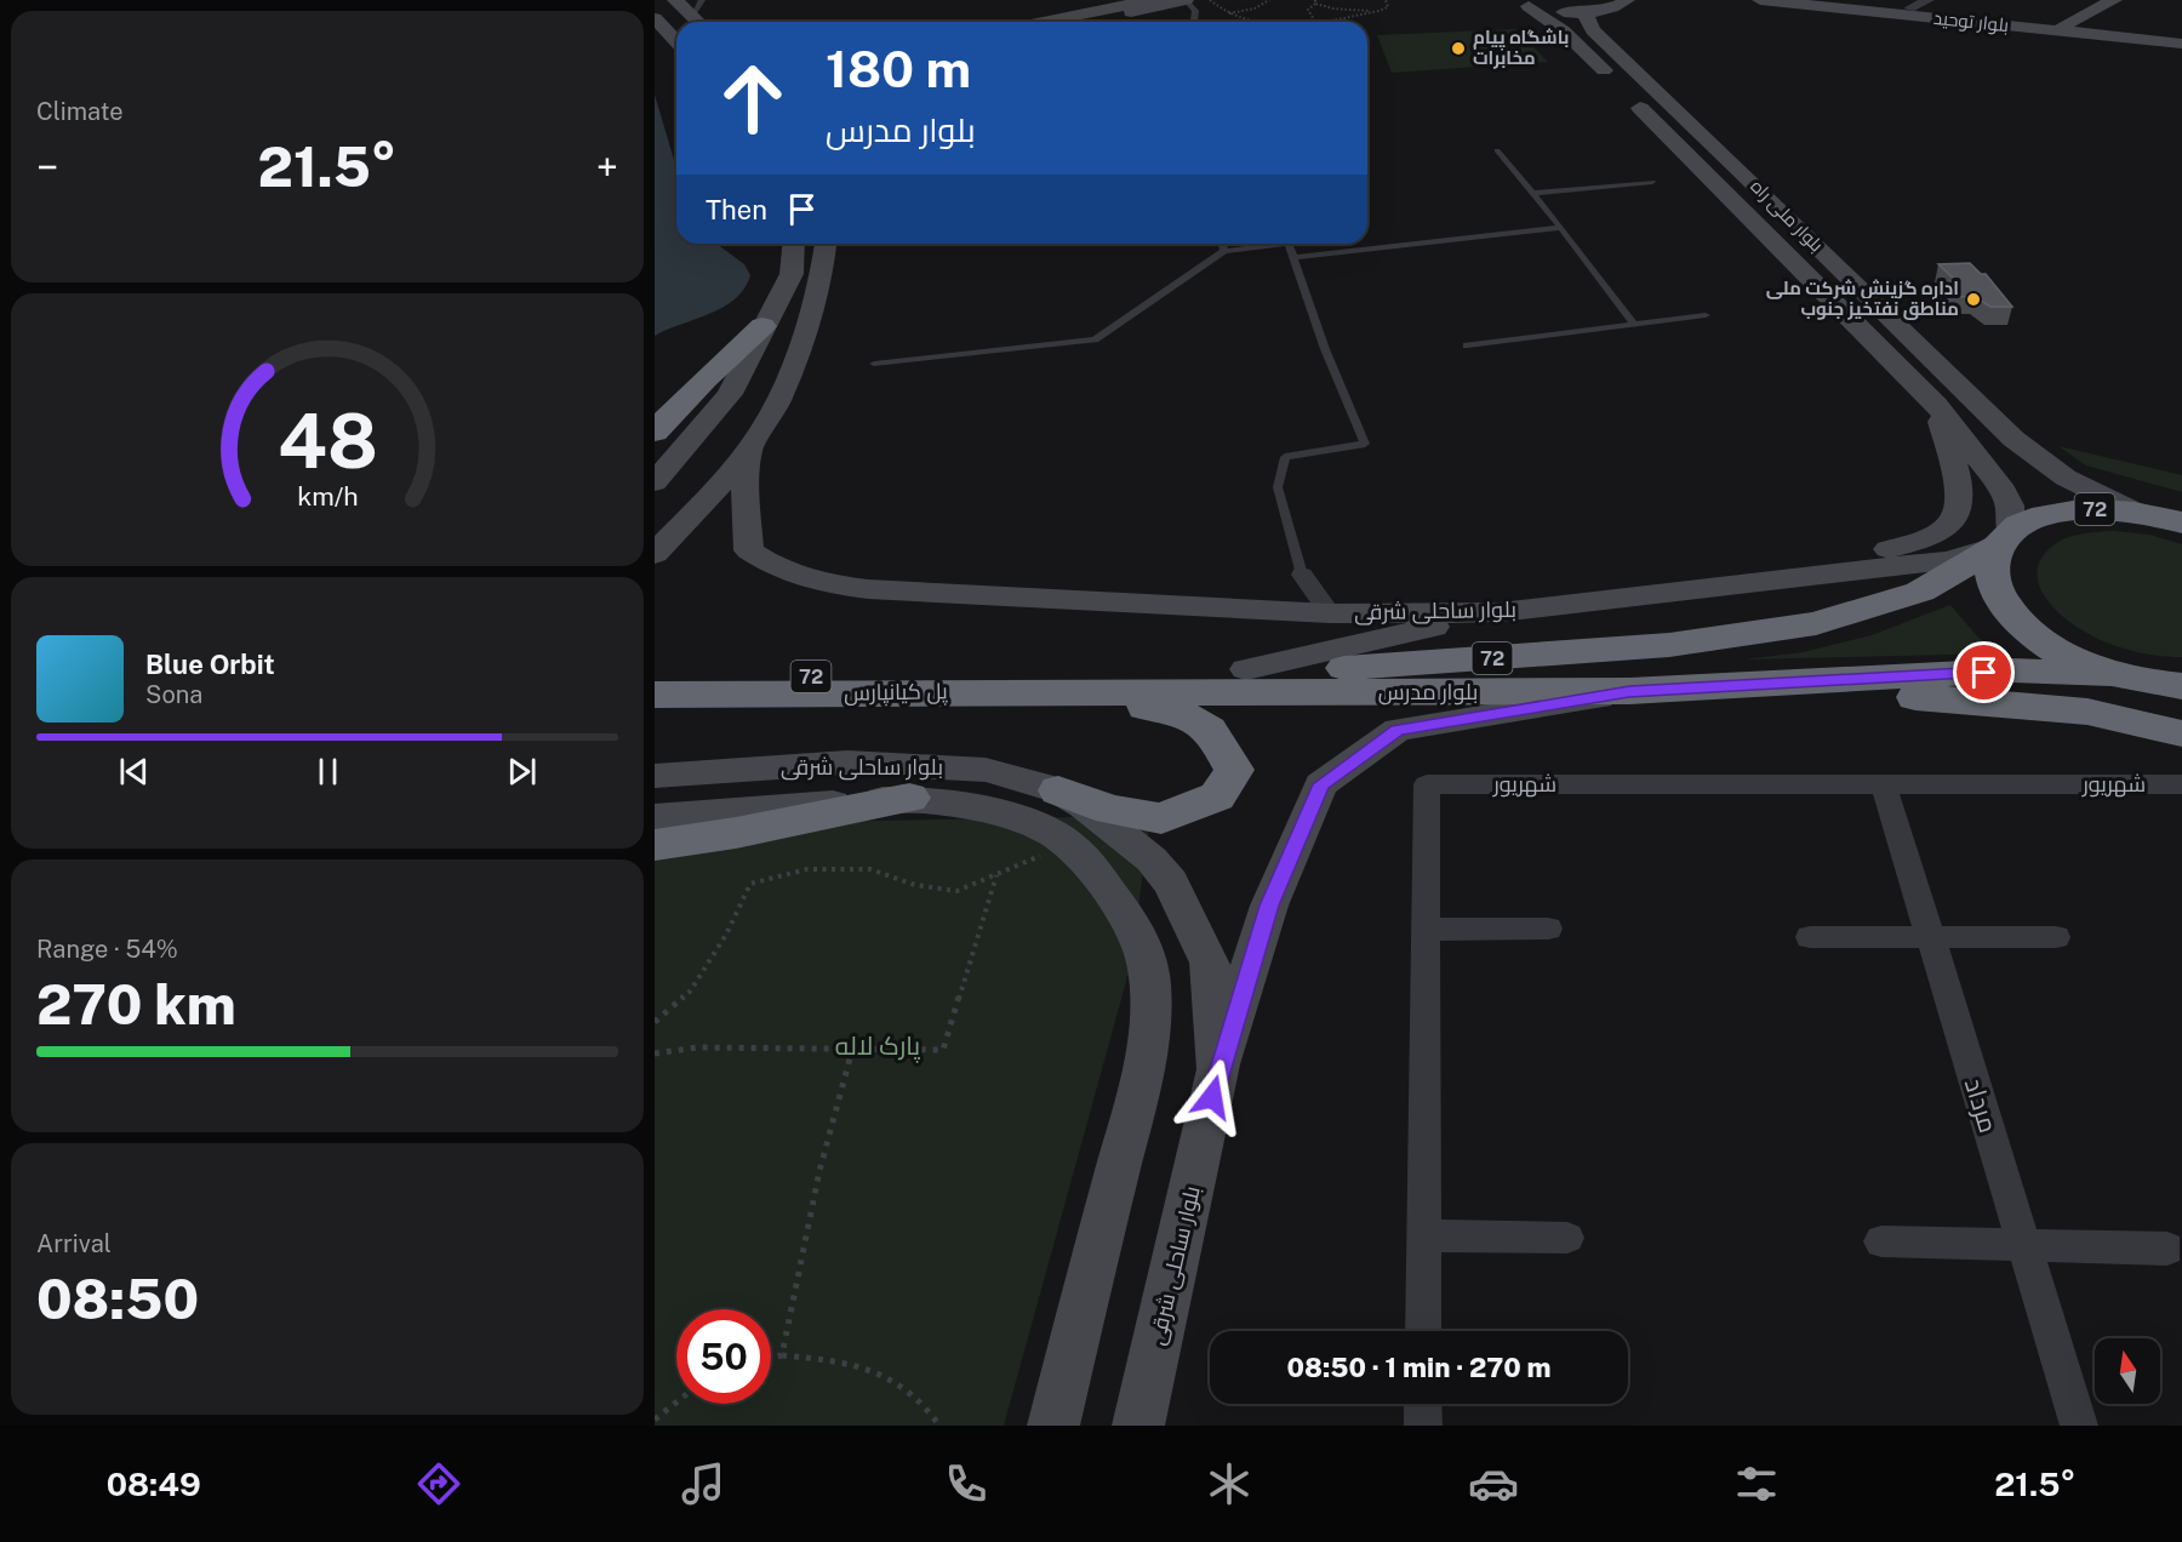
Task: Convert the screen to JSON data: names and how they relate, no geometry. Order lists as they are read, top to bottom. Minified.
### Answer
{"streets":{"highway":["72","پل کیانپارس","بلوار مدرس"],"main road":["بلوار توحید","بلوار ملی راه","بلوار ساحلی شرقی"],"street":["شهریور","مرداد"]},"crossings":[["بلوار ملی راه","72"],["بلوار ملی راه","بلوار ساحلی شرقی"],["بلوار ملی راه","بلوار مدرس"],["72","بلوار ساحلی شرقی"],["72","پل کیانپارس"],["72","بلوار مدرس"],["بلوار ساحلی شرقی","بلوار مدرس"],["پل کیانپارس","بلوار مدرس"],["شهریور","مرداد"]],"parks":["پارک لاله"],"places":["باشگاه پیام مخابرات","اداره گزینش شرکت ملی مناطق نفتخیز جنوب"],"north":"top","page":{"tile":["Climate",["Range · 54%","270 km"],["Arrival","08:50"]],"turn":["180 m","بلوار مدرس"],"heat":["−","21.5°","+"],"then":"Then","song":["Blue Orbit","Sona"],"limit":"50","trip":"08:50 · 1 min · 270 m","tabs":["08:49","21.5°"],"gauge":["48","km/h"]}}
